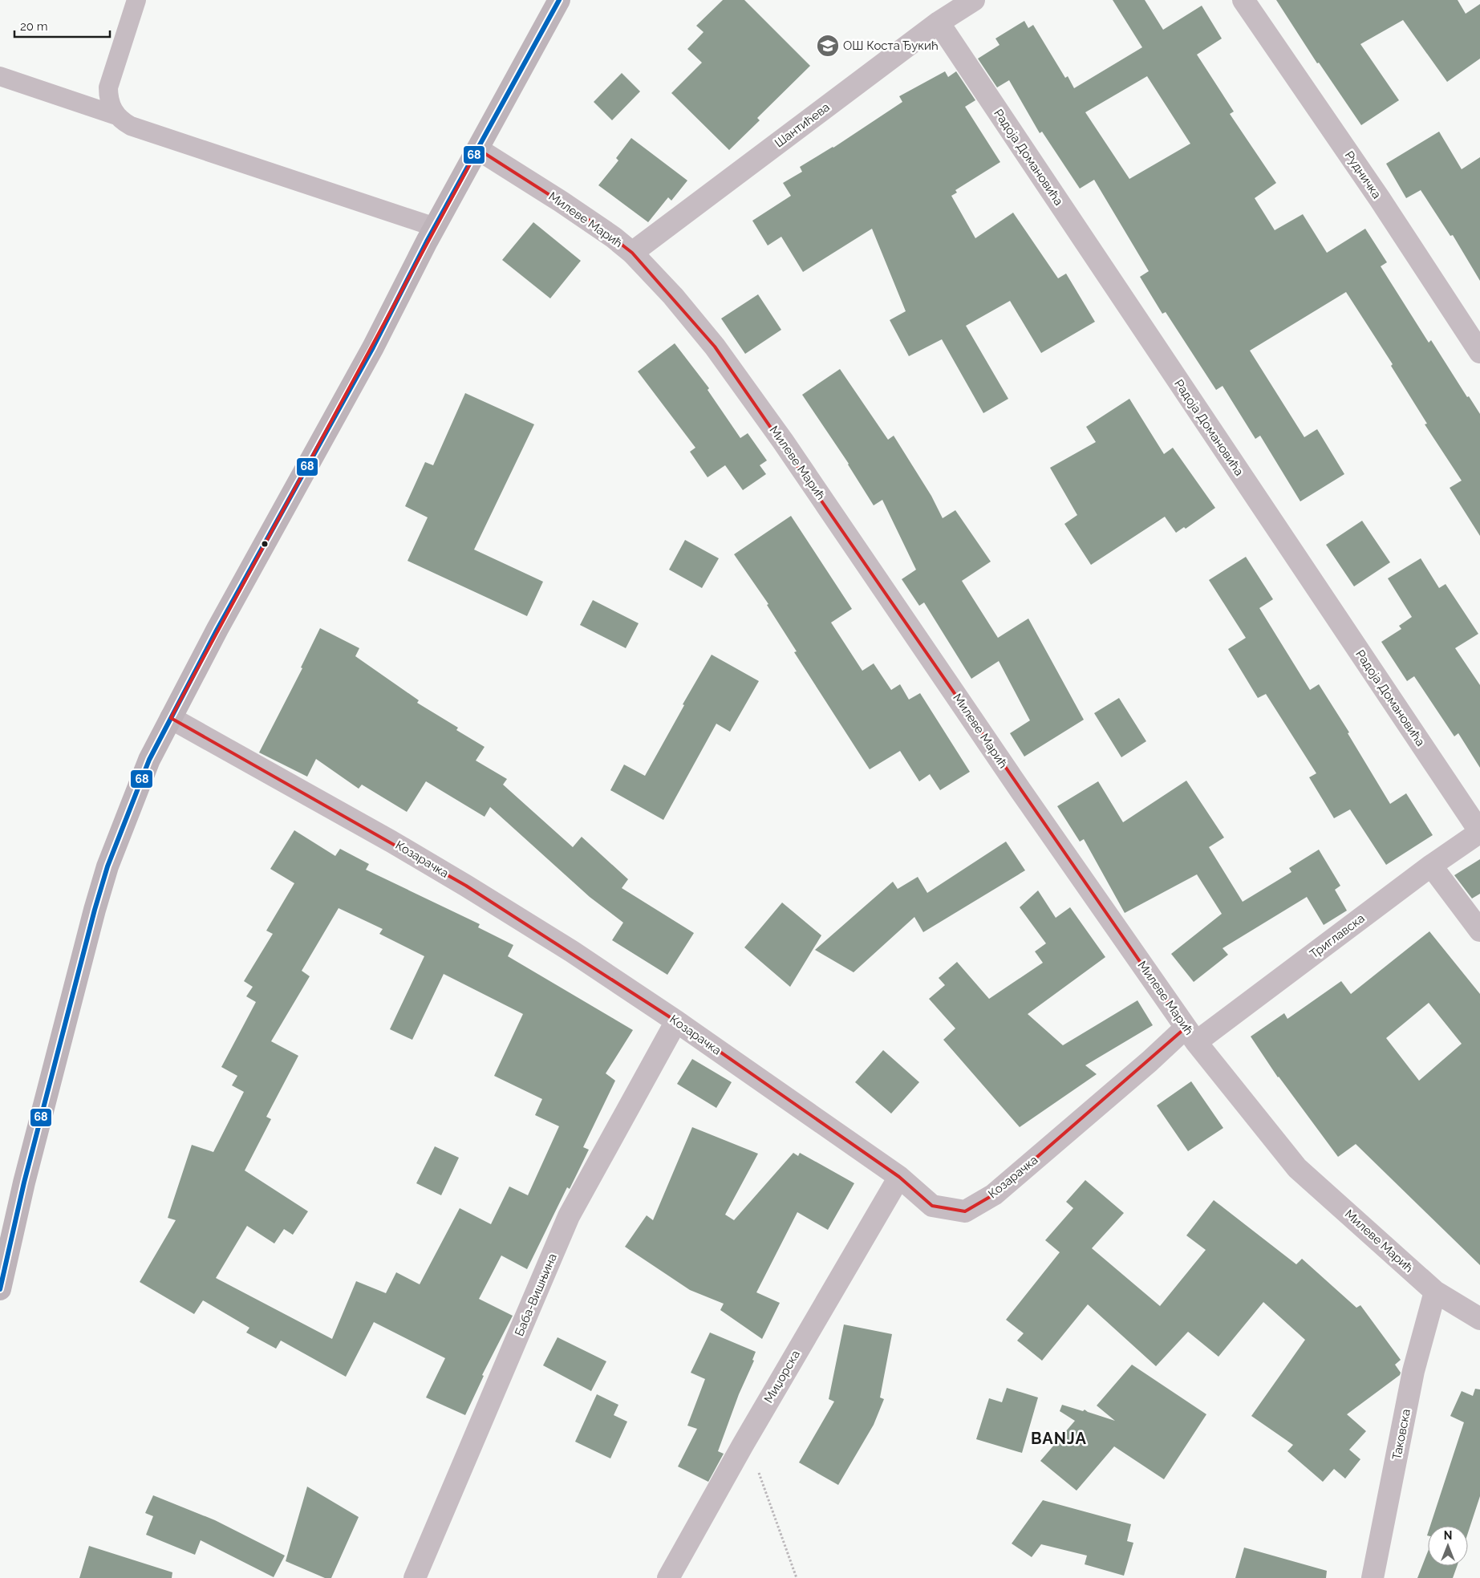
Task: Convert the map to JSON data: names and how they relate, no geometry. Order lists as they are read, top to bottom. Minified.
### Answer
{"streets":{"street":["Шантићева","Радоја Домановића","Рудничка","Милеве Марић","Козарачка","Триглавска","Баба-Вишњина","Миџорска","Таковска"]},"crossings":[["Шантићева","Радоја Домановића"],["Шантићева","Милеве Марић"],["Радоја Домановића","Триглавска"],["Милеве Марић","Козарачка"],["Милеве Марић","Триглавска"],["Милеве Марић","Таковска"],["Козарачка","Триглавска"],["Козарачка","Баба-Вишњина"],["Козарачка","Миџорска"]],"districts":["BANJA"],"places":{"school or university":["ОШ Коста Ђукић"]},"lines":["transit line 68"],"scale_bar":"20 m","north":"top"}
